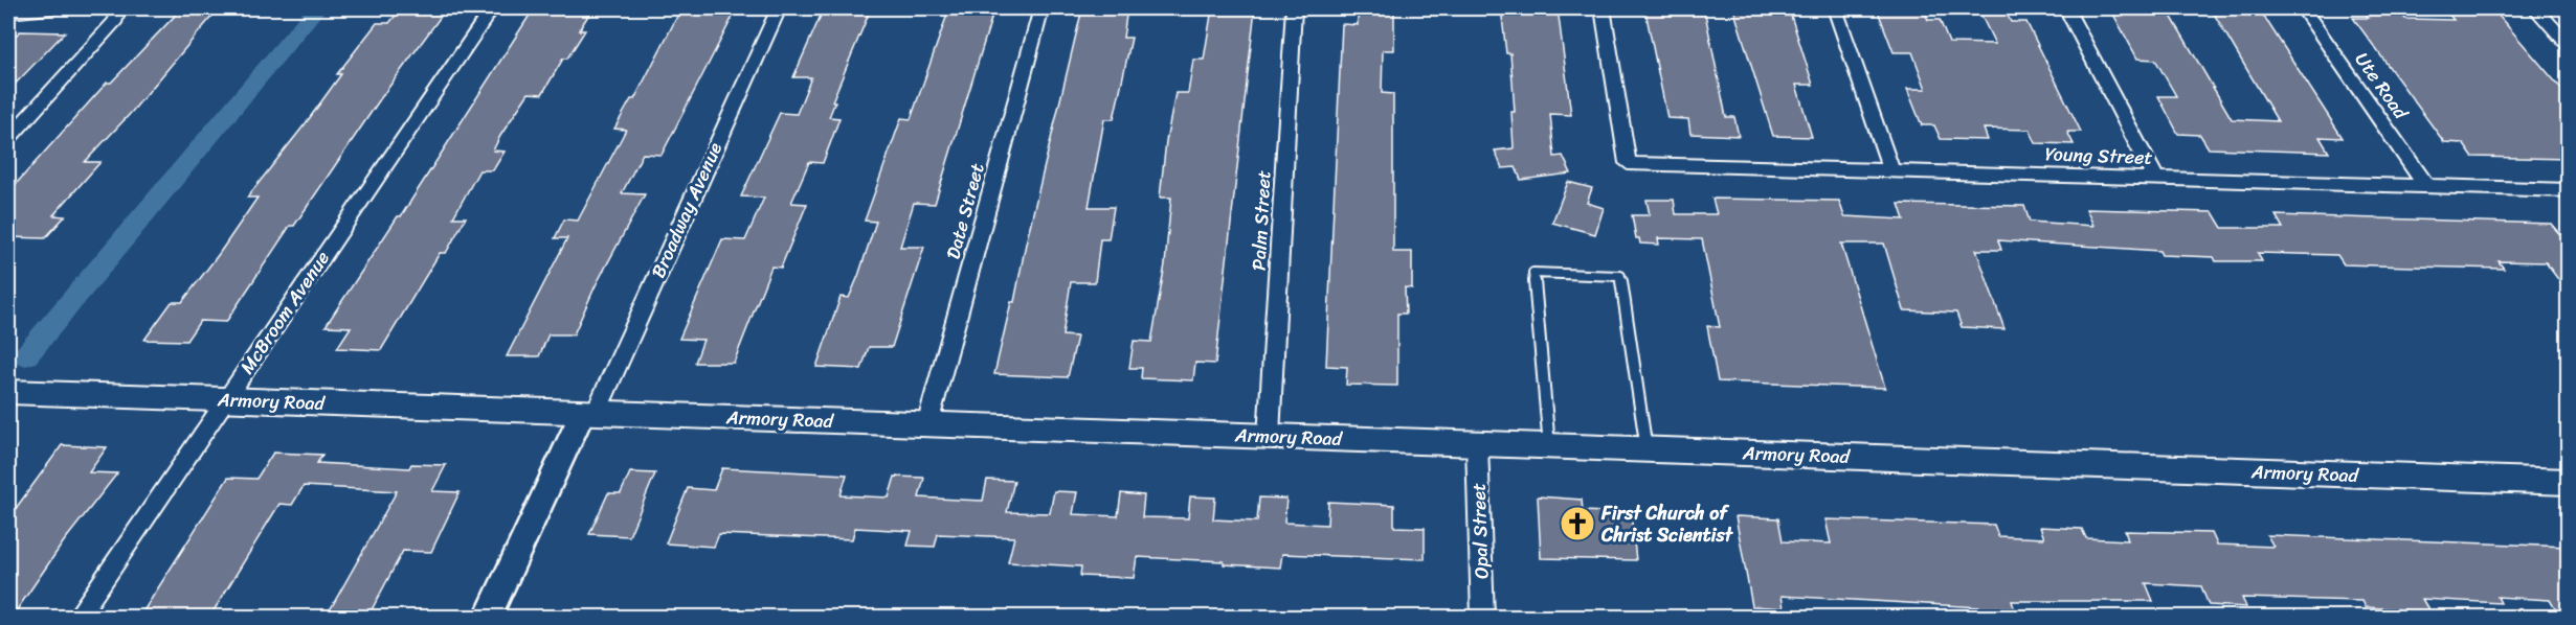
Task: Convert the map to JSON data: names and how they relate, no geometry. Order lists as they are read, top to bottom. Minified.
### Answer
{"streets":{"main road":["Armory Road"],"street":["Ute Road","Young Street","Broadway Avenue","Date Street","Palm Street","McBroom Avenue","Opal Street"]},"crossings":[["Ute Road","Young Street"],["Broadway Avenue","Armory Road"],["Date Street","Armory Road"],["Palm Street","Armory Road"],["McBroom Avenue","Armory Road"],["Armory Road","Opal Street"]],"places":{"church":["First Church of Christ Scientist"]}}
